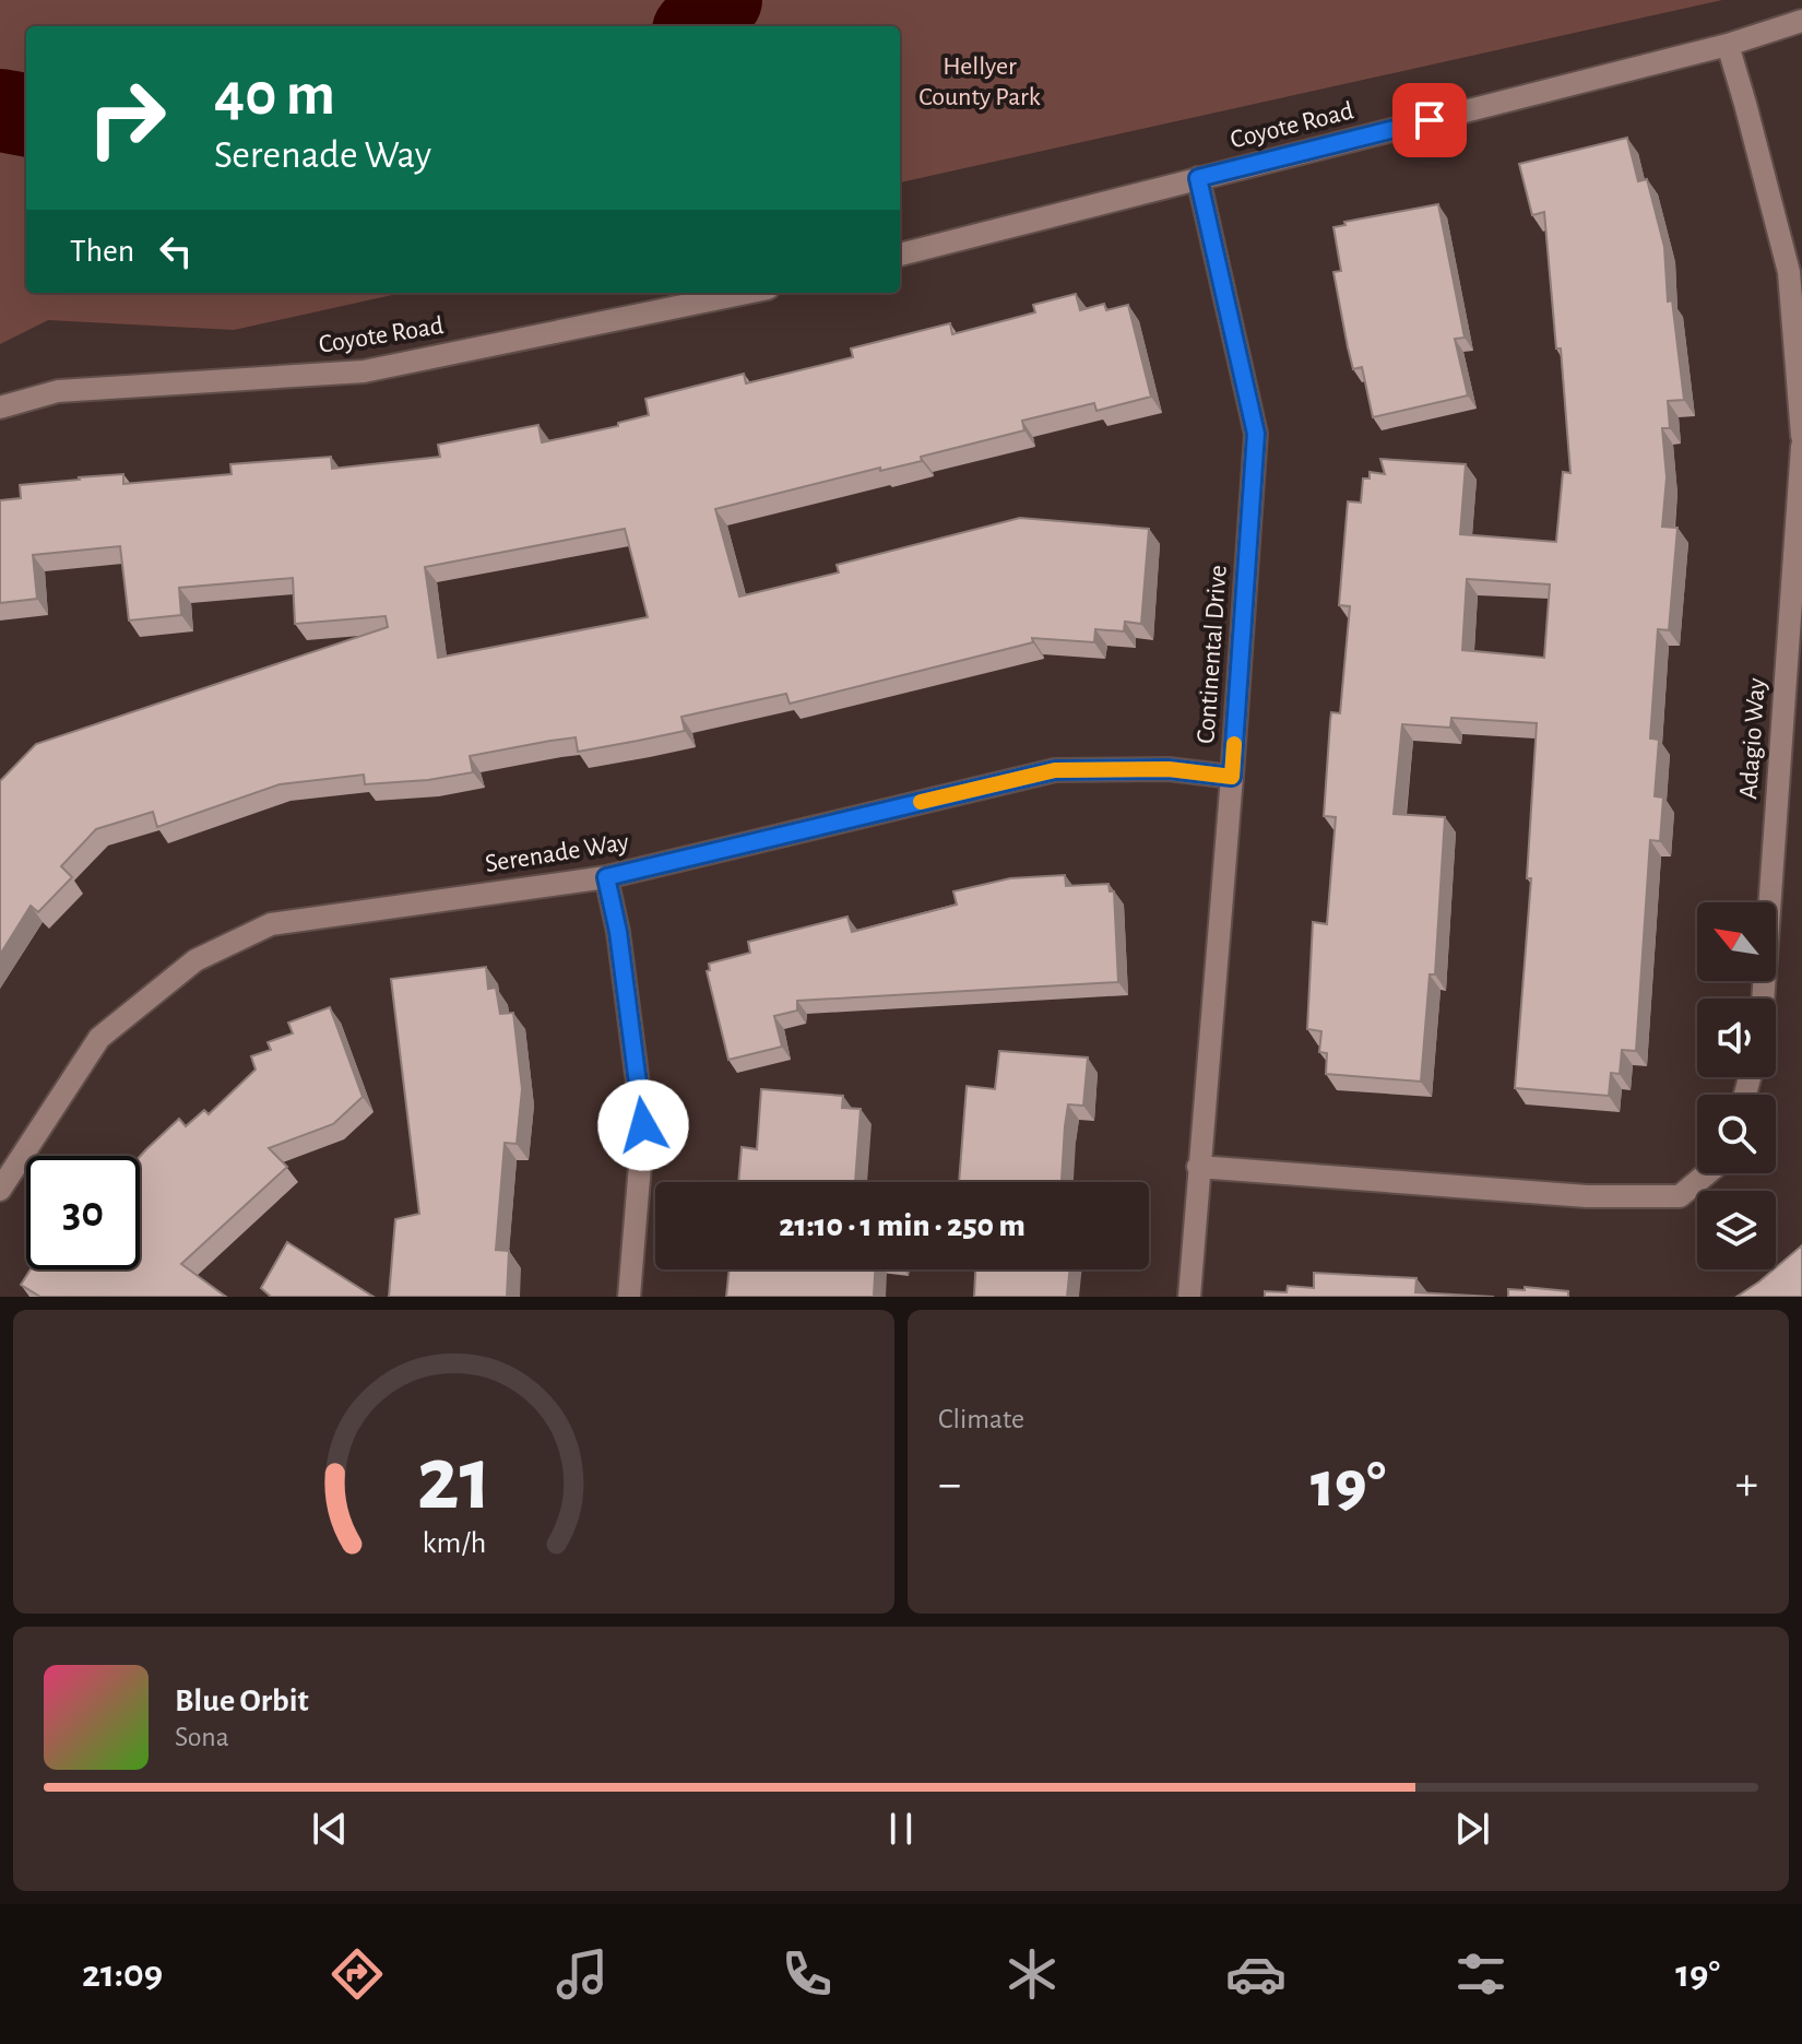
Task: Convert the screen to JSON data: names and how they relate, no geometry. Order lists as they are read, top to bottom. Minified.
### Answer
{"streets":{"street":["Coyote Road","Continental Drive","Adagio Way","Serenade Way"]},"crossings":[["Coyote Road","Continental Drive"],["Continental Drive","Serenade Way"]],"parks":["Hellyer County Park"],"north":"top left","page":{"turn":["40 m","Serenade Way"],"then":"Then","limit":"30","trip":"21:10 · 1 min · 250 m","tile":"Climate","heat":["−","19°","+"],"song":["Blue Orbit","Sona"],"tabs":["21:09","19°"],"gauge":["21","km/h"]}}
